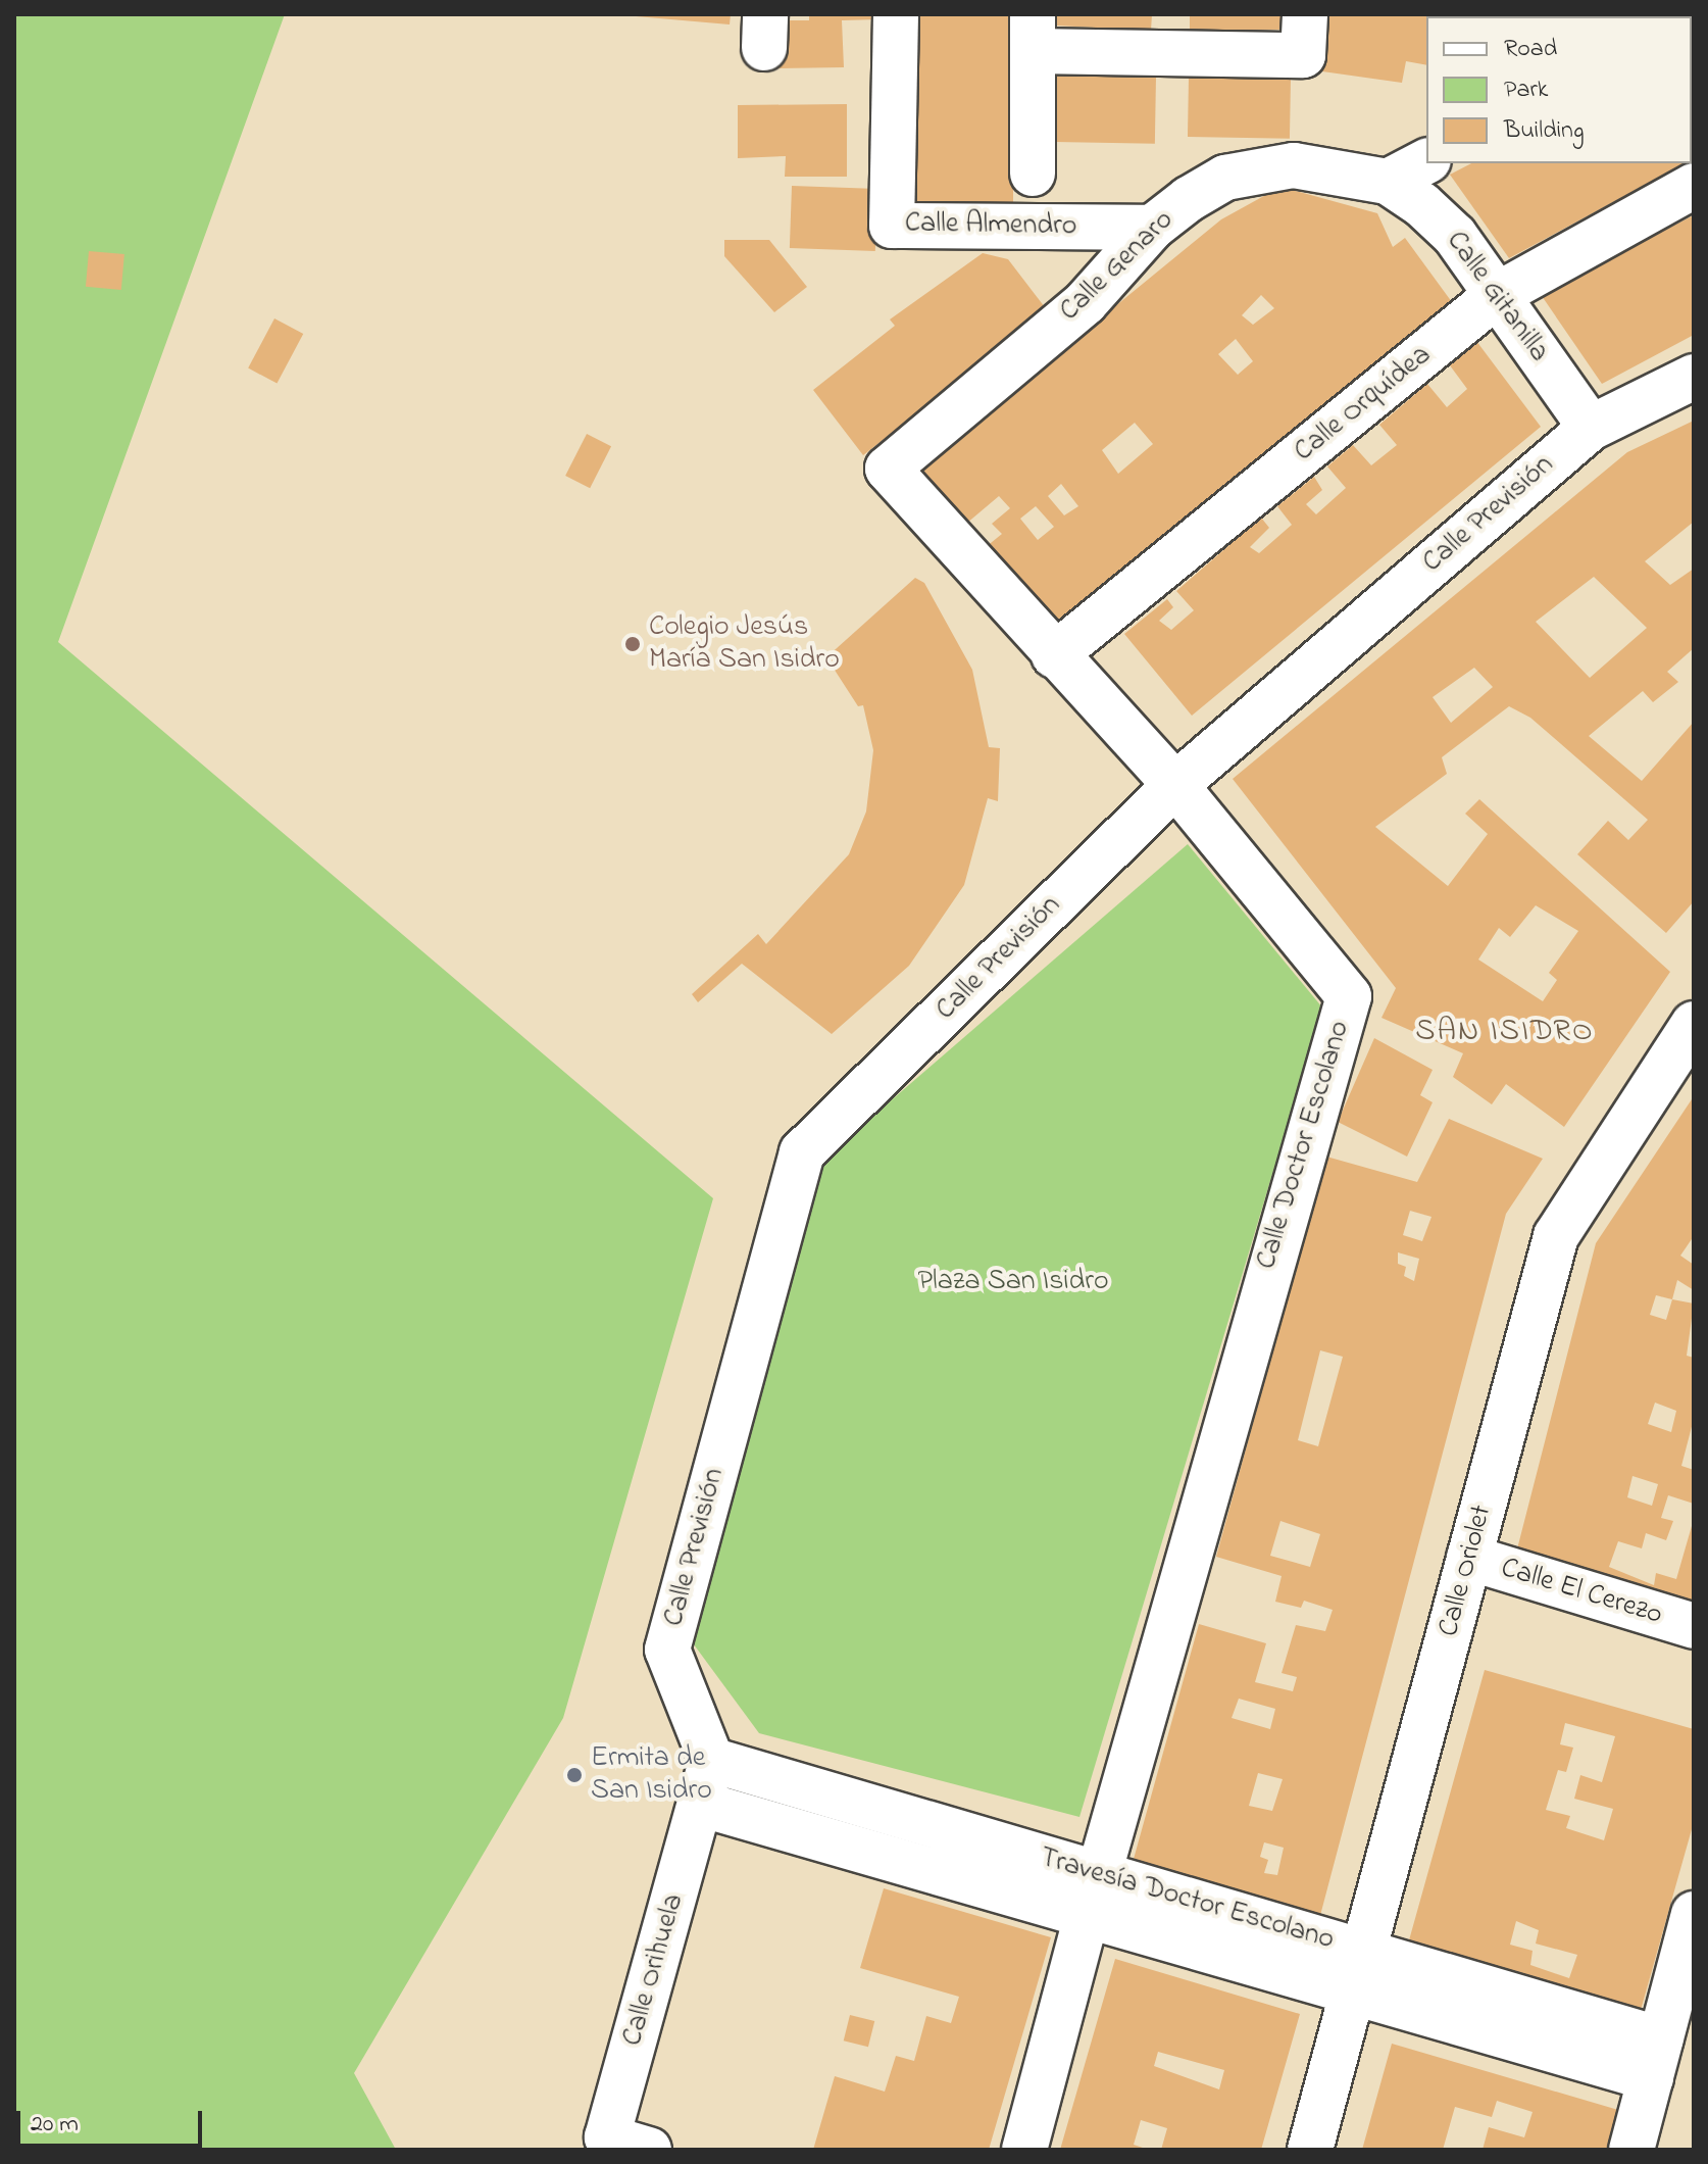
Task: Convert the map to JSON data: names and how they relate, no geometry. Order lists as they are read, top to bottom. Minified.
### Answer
{"streets":{"street":["Calle Almendro","Calle Genaro","Calle Gitanilla","Calle Orquídea","Calle Previsión","Calle Doctor Escolano","Calle Oriolet","Calle El Cerezo","Travesía Doctor Escolano","Calle Orihuela"]},"crossings":[["Calle Almendro","Calle Genaro"],["Calle Genaro","Calle Gitanilla"],["Calle Genaro","Calle Doctor Escolano"],["Calle Gitanilla","Calle Orquídea"],["Calle Gitanilla","Calle Previsión"],["Calle Orquídea","Calle Doctor Escolano"],["Calle Previsión","Calle Doctor Escolano"],["Calle Previsión","Travesía Doctor Escolano"],["Calle Previsión","Calle Orihuela"],["Calle Doctor Escolano","Travesía Doctor Escolano"],["Calle Oriolet","Calle El Cerezo"],["Calle Oriolet","Travesía Doctor Escolano"],["Travesía Doctor Escolano","Calle Orihuela"]],"districts":["SAN ISIDRO"],"parks":["Plaza San Isidro"],"places":["Colegio Jesús María San Isidro","Ermita de San Isidro"],"legend":["Road","Park","Building"],"scale_bar":"20 m"}
